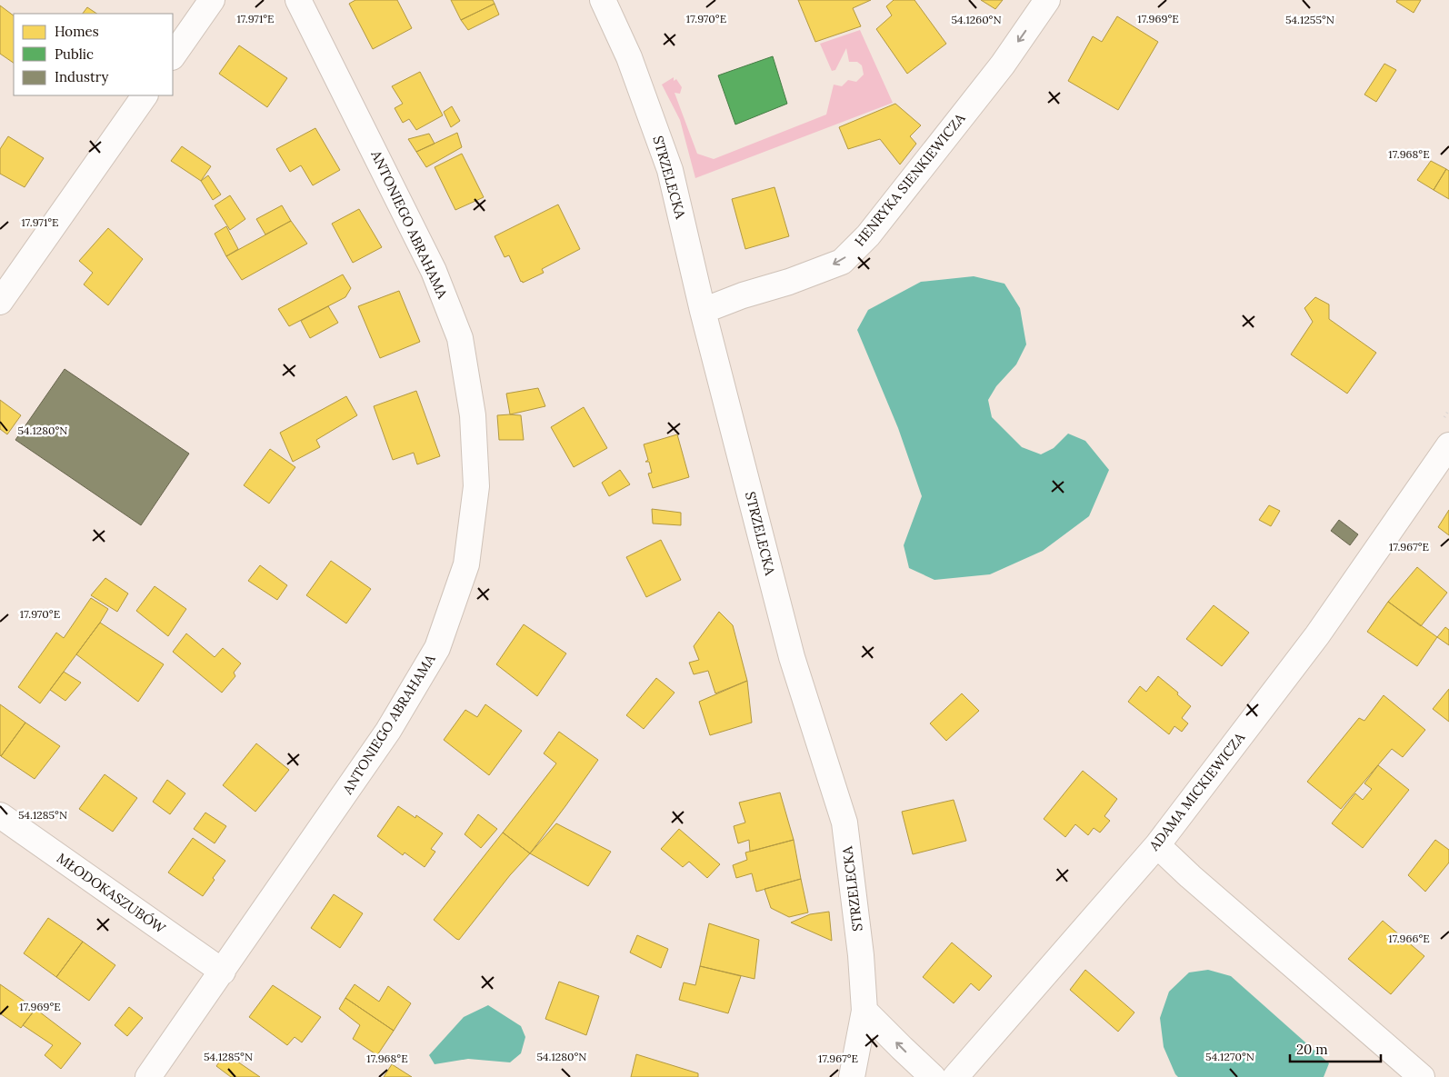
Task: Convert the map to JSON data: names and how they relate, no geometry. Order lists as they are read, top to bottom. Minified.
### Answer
{"streets":{"street":["STRZELECKA","HENRYKA SIENKIEWICZA","ANTONIEGO ABRAHAMA","ADAMA MICKIEWICZA","MŁODOKASZUBÓW"]},"crossings":[["STRZELECKA","HENRYKA SIENKIEWICZA"],["ANTONIEGO ABRAHAMA","MŁODOKASZUBÓW"]],"one_way":["HENRYKA SIENKIEWICZA"],"legend":["Homes","Public","Industry"],"scale_bar":"20 m","coordinates":["17.971°E","17.970°E","17.969°E","54.1260°N","54.1255°N","17.968°E","54.1280°N","17.967°E","54.1285°N","17.966°E","54.1270°N"]}
